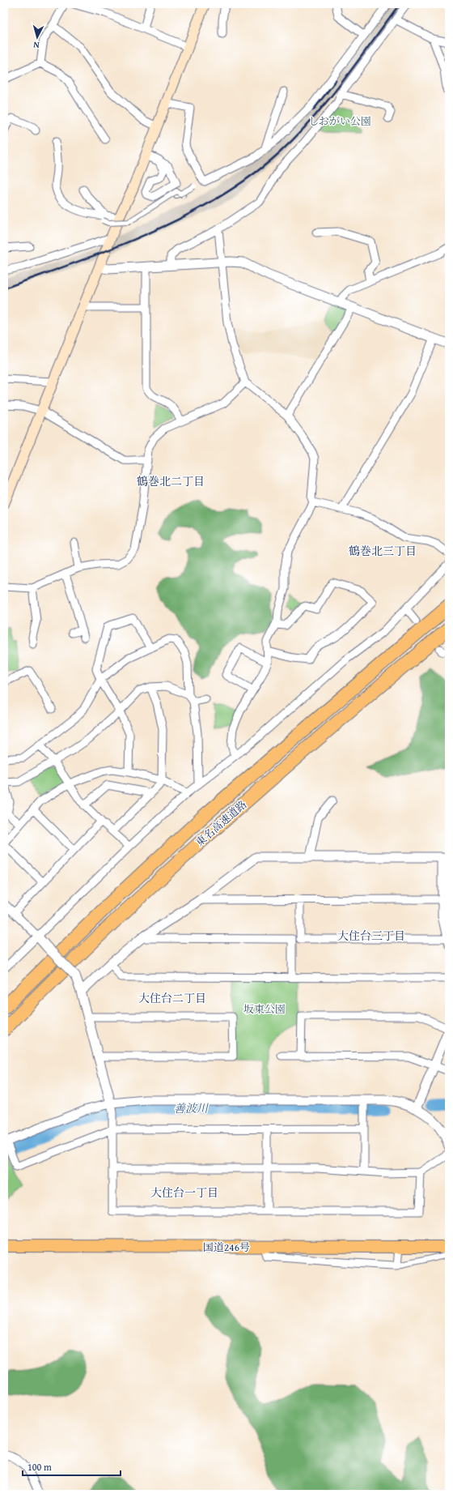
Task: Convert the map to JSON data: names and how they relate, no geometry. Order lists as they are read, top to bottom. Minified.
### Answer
{"streets":{"highway":["東名高速道路","国道246号"]},"districts":["鶴巻北二丁目","鶴巻北三丁目","大住台三丁目","大住台二丁目","大住台一丁目"],"water":["善波川"],"parks":["しおがい公園","坂東公園"],"scale_bar":"100 m","north":"bottom"}
